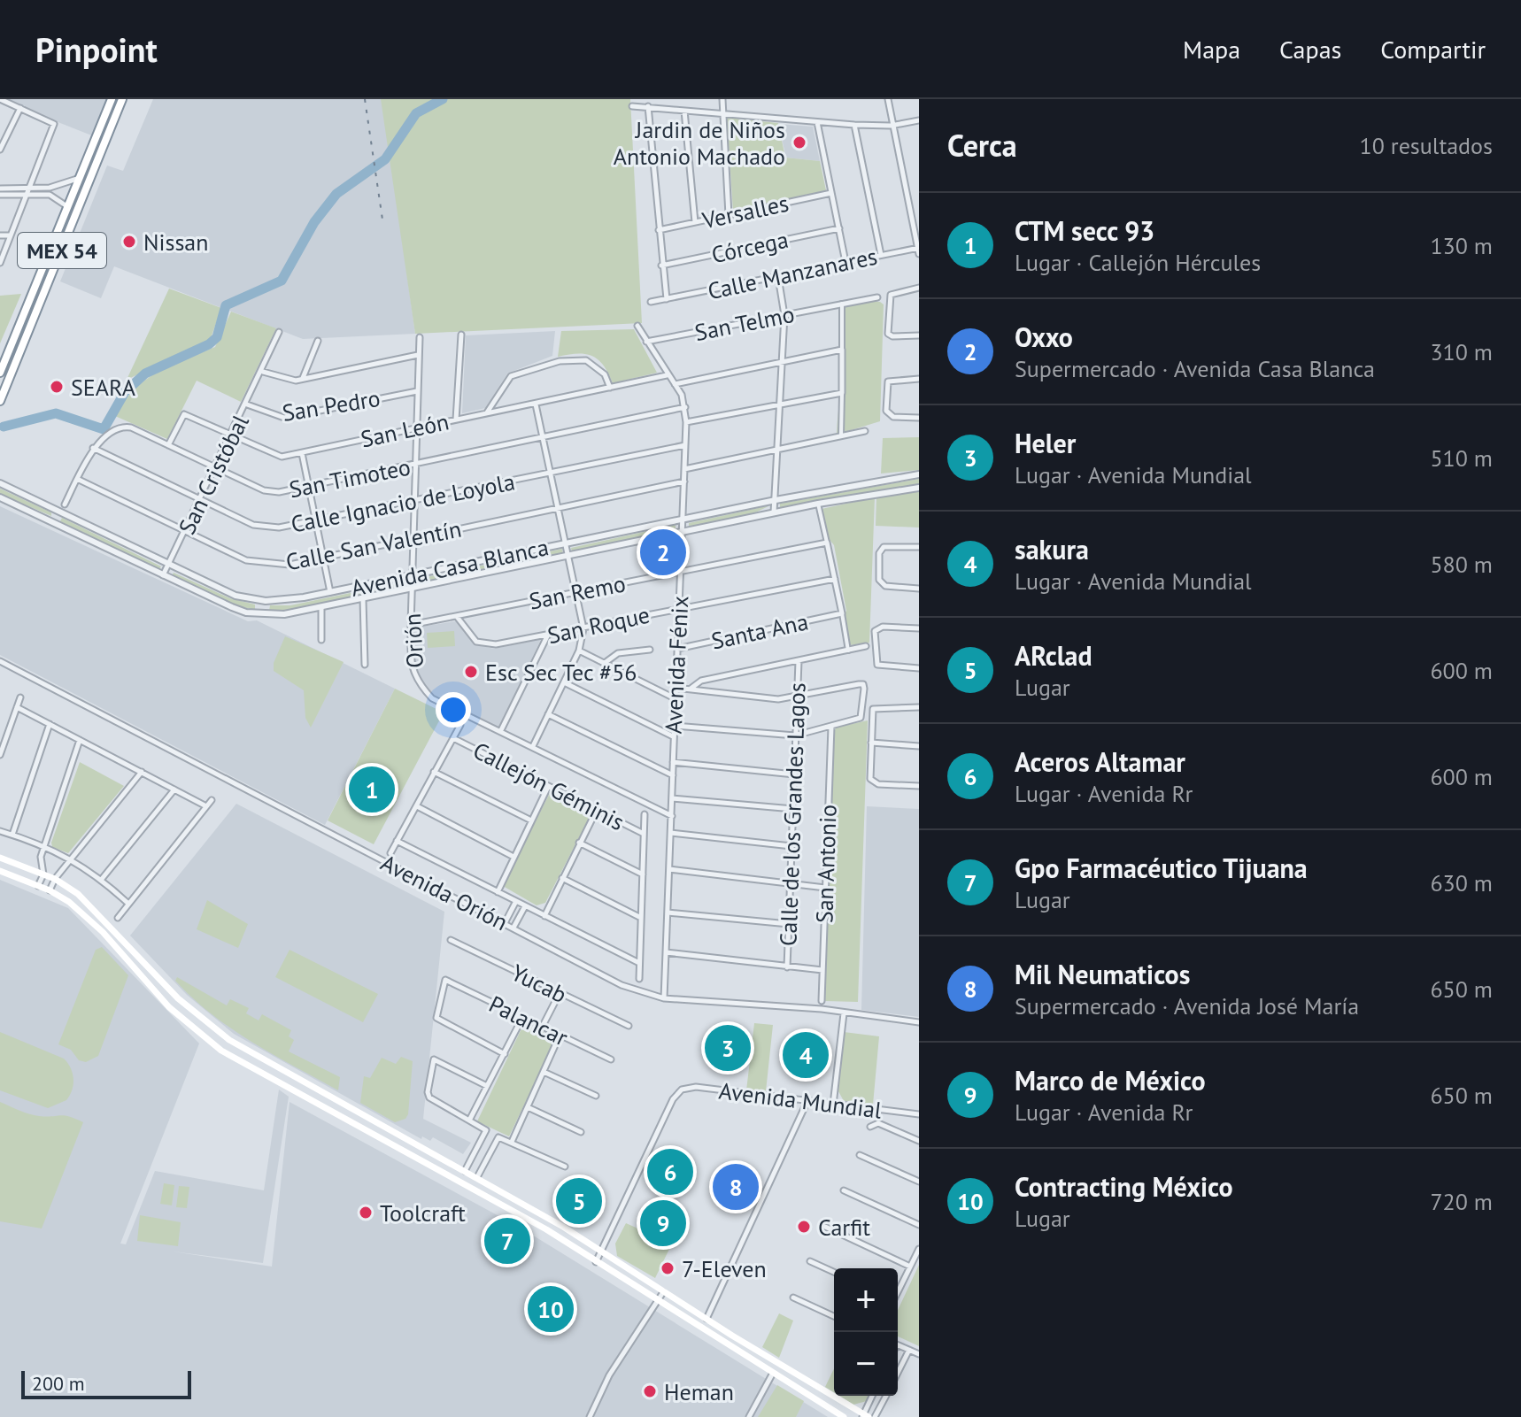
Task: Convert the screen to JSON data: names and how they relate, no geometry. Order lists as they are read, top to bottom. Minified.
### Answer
{"streets":{"highway":["MEX 54"],"street":["Versalles","Córcega","Calle Manzanares","San Telmo","San Pedro","San León","San Cristóbal","San Timoteo","Calle Ignacio de Loyola","Calle San Valentín","Avenida Casa Blanca","San Remo","San Roque","Santa Ana","Orión","Avenida Fénix","Callejón Géminis","Calle de los Grandes Lagos","San Antonio","Avenida Orión","Yucab","Palancar","Avenida Mundial"]},"crossings":[["San Telmo","Avenida Fénix"],["San Pedro","San Cristóbal"],["San Pedro","Orión"],["San León","San Cristóbal"],["San León","San Timoteo"],["San León","Orión"],["San León","Avenida Fénix"],["San Cristóbal","San Timoteo"],["San Cristóbal","Calle Ignacio de Loyola"],["San Cristóbal","Calle San Valentín"],["San Cristóbal","Avenida Casa Blanca"],["San Timoteo","Calle Ignacio de Loyola"],["San Timoteo","Calle San Valentín"],["San Timoteo","Orión"],["San Timoteo","Avenida Fénix"],["Calle Ignacio de Loyola","Orión"],["Calle Ignacio de Loyola","Avenida Fénix"],["Calle San Valentín","Orión"],["Calle San Valentín","Avenida Fénix"],["Avenida Casa Blanca","Orión"],["Avenida Casa Blanca","Avenida Fénix"],["San Remo","San Roque"],["San Remo","Orión"],["San Remo","Avenida Fénix"],["San Roque","Avenida Fénix"],["Santa Ana","Avenida Fénix"],["Orión","Avenida Fénix"],["Avenida Fénix","Avenida Orión"]],"places":["Jardin de Niños Antonio Machado","Nissan","SEARA","Esc Sec Tec #56","Toolcraft","Carfit","7-Eleven","Heman"],"scale_bar":"200 m","page":{"header":"Pinpoint","nav":["Mapa","Capas","Compartir"],"heading":["Cerca","10 resultados"],"list":[{"mark":"1","name":"CTM secc 93","note":"Lugar · Callejón Hércules","value":"130 m"},{"mark":"2","name":"Oxxo","note":"Supermercado · Avenida Casa Blanca","value":"310 m"},{"mark":"3","name":"Heler","note":"Lugar · Avenida Mundial","value":"510 m"},{"mark":"4","name":"sakura","note":"Lugar · Avenida Mundial","value":"580 m"},{"mark":"5","name":"ARclad","note":"Lugar","value":"600 m"},{"mark":"6","name":"Aceros Altamar","note":"Lugar · Avenida Rr","value":"600 m"},{"mark":"7","name":"Gpo Farmacéutico Tijuana","note":"Lugar","value":"630 m"},{"mark":"8","name":"Mil Neumaticos","note":"Supermercado · Avenida José María","value":"650 m"},{"mark":"9","name":"Marco de México","note":"Lugar · Avenida Rr","value":"650 m"},{"mark":"10","name":"Contracting México","note":"Lugar","value":"720 m"}],"pins":["2","1","3","4","6","8","5","9","7","10"],"map_buttons":["+","−"],"scale":"200 m"}}
